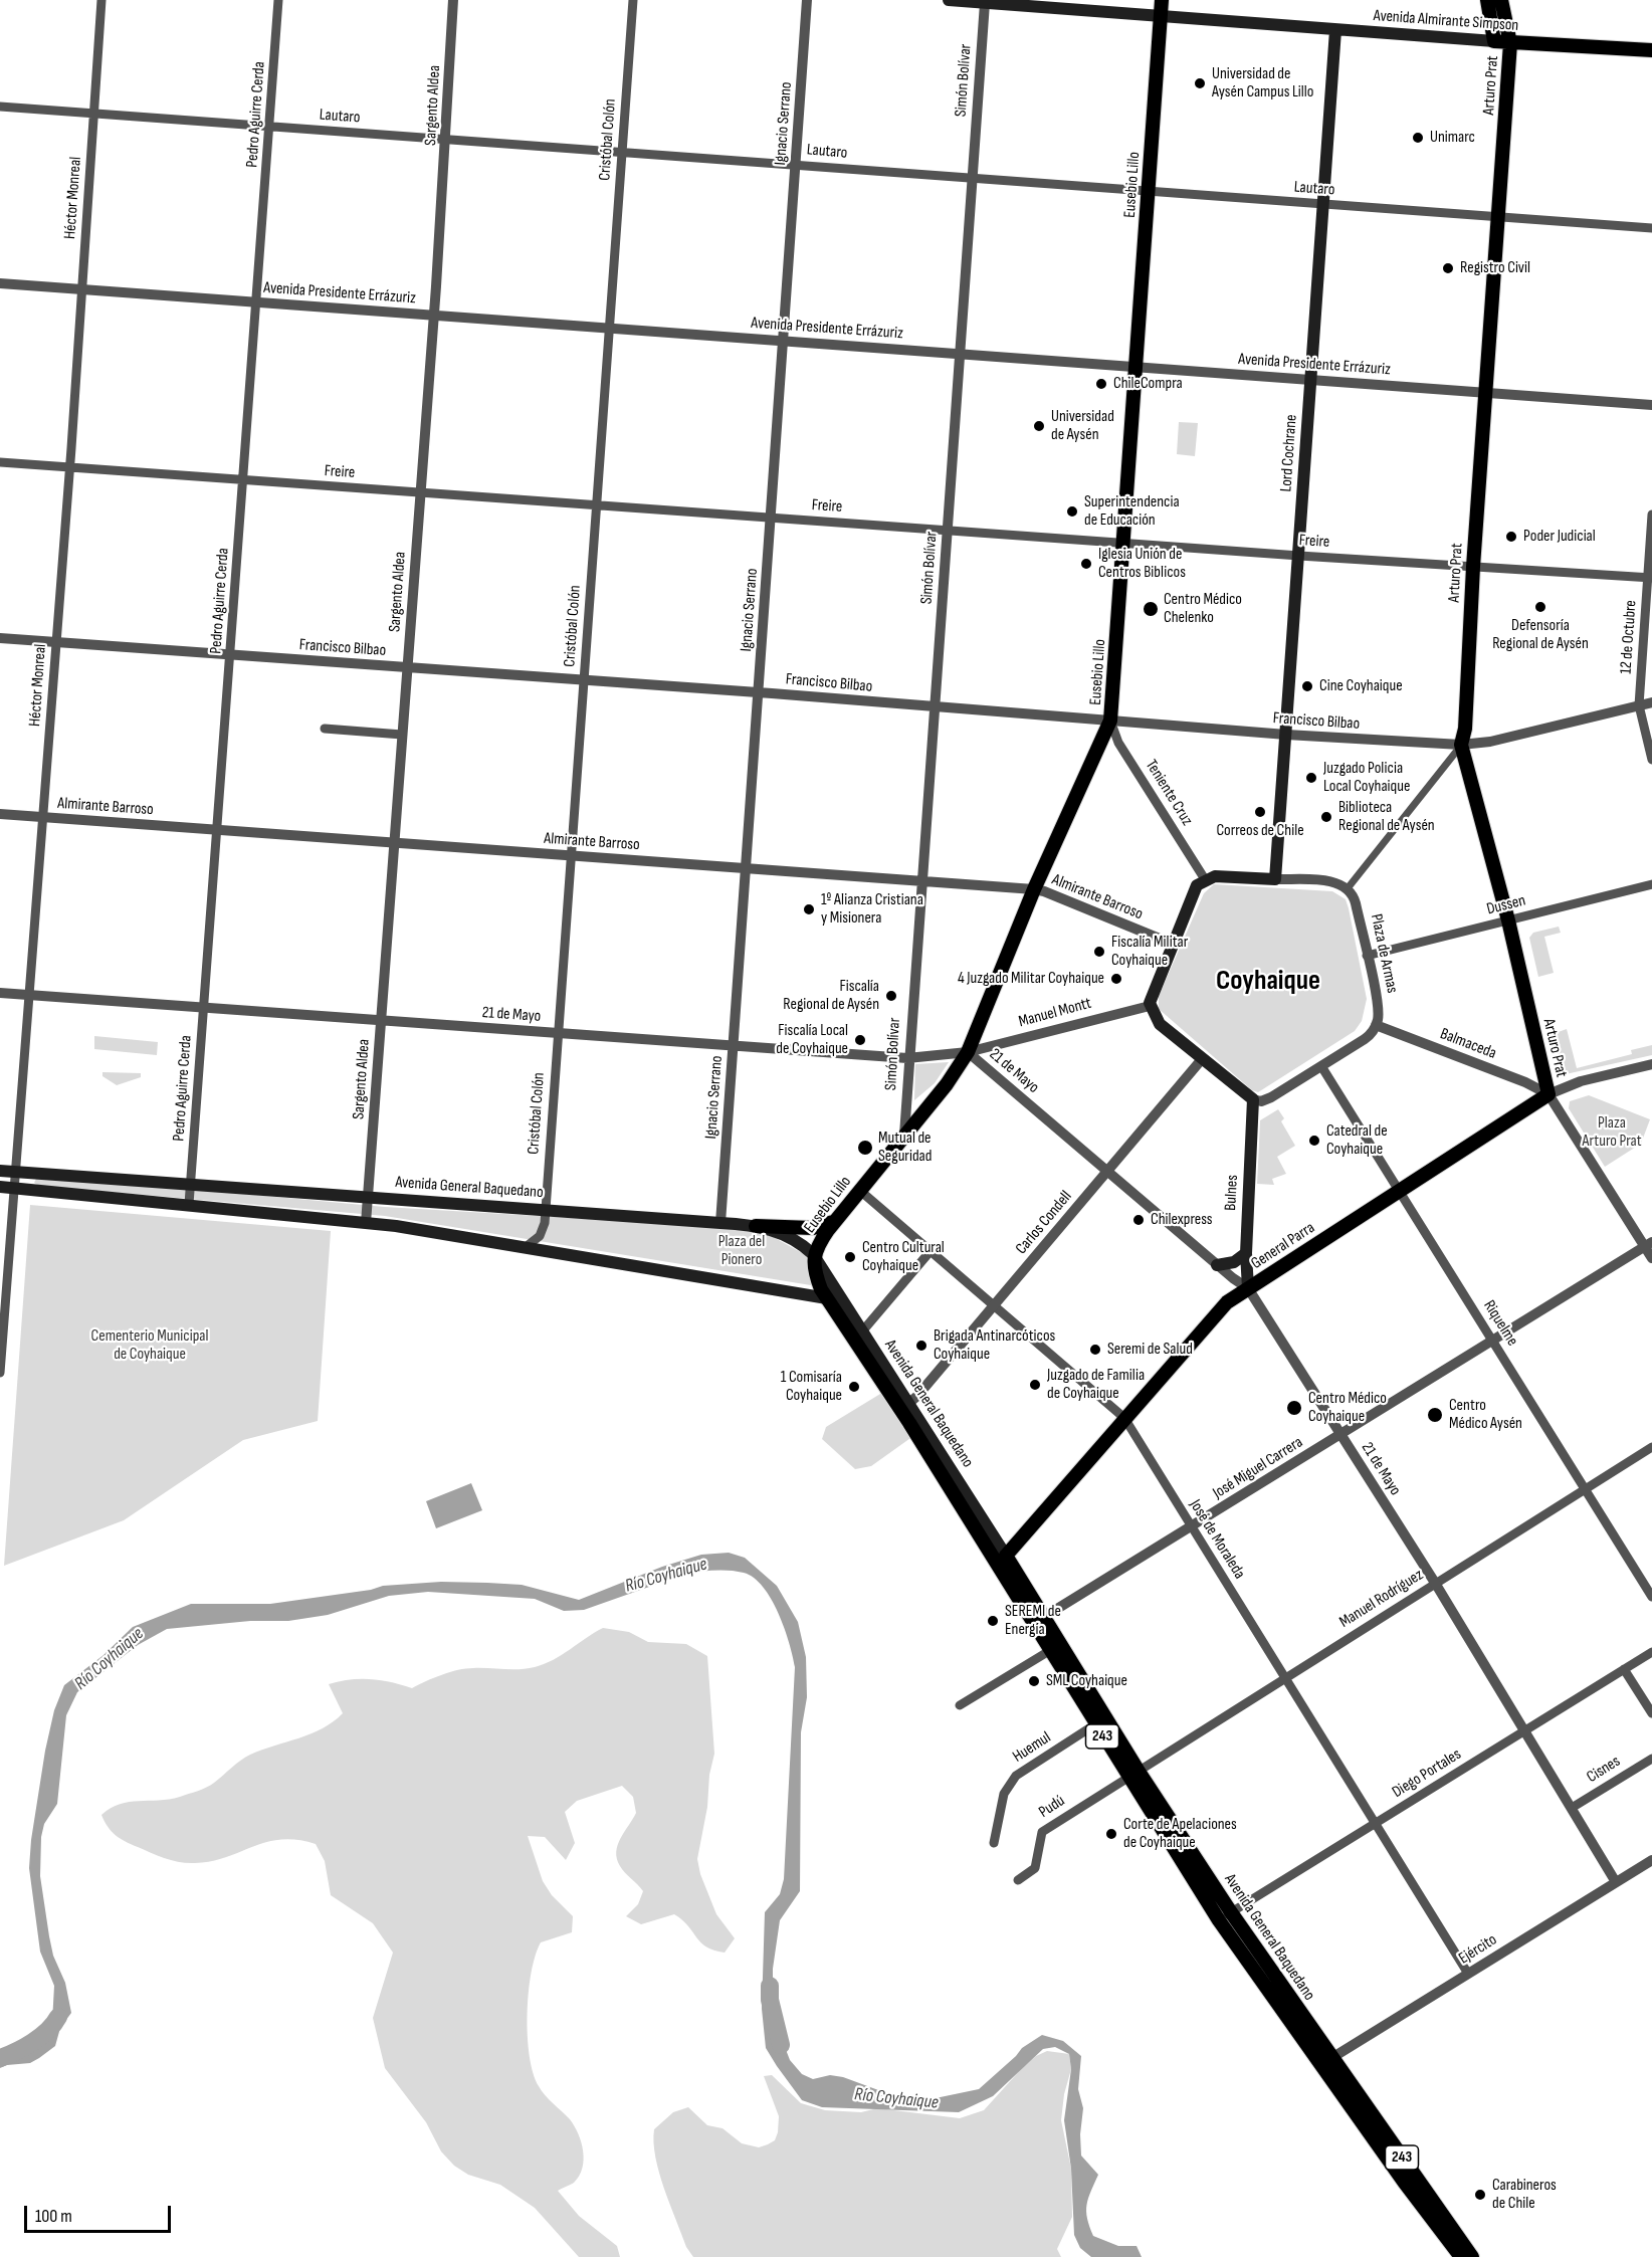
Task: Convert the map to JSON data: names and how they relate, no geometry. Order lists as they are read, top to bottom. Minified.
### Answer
{"streets":{"main road":["Avenida Almirante Simpson","Arturo Prat","Eusebio Lillo","Lord Cochrane","Avenida General Baquedano","Bulnes","General Parra","243"],"street":["Simón Bolívar","Sargento Aldea","Pedro Aguirre Cerda","Lautaro","Ignacio Serrano","Cristóbal Colón","Héctor Monreal","Avenida Presidente Errázuriz","Freire","12 de Octubre","Francisco Bilbao","Teniente Cruz","Almirante Barroso","Dussen","Plaza de Armas","Manuel Montt","21 de Mayo","Balmaceda","Carlos Condell","Riquelme","José Miguel Carrera","José de Moraleda","Manuel Rodríguez","Huemul","Cisnes","Diego Portales","Pudú","Ejército"]},"crossings":[["Avenida Almirante Simpson","Simón Bolívar"],["Avenida Almirante Simpson","Arturo Prat"],["Avenida Almirante Simpson","Eusebio Lillo"],["Avenida Almirante Simpson","Lord Cochrane"],["Simón Bolívar","Lautaro"],["Simón Bolívar","Eusebio Lillo"],["Simón Bolívar","Avenida Presidente Errázuriz"],["Simón Bolívar","Freire"],["Simón Bolívar","Francisco Bilbao"],["Simón Bolívar","Almirante Barroso"],["Simón Bolívar","21 de Mayo"],["Arturo Prat","Lautaro"],["Arturo Prat","Avenida Presidente Errázuriz"],["Arturo Prat","Freire"],["Arturo Prat","Francisco Bilbao"],["Arturo Prat","Dussen"],["Arturo Prat","Balmaceda"],["Arturo Prat","General Parra"],["Sargento Aldea","Lautaro"],["Sargento Aldea","Avenida Presidente Errázuriz"],["Sargento Aldea","Freire"],["Sargento Aldea","Francisco Bilbao"],["Sargento Aldea","Almirante Barroso"],["Sargento Aldea","21 de Mayo"],["Sargento Aldea","Avenida General Baquedano"],["Pedro Aguirre Cerda","Lautaro"],["Pedro Aguirre Cerda","Avenida Presidente Errázuriz"],["Pedro Aguirre Cerda","Freire"],["Pedro Aguirre Cerda","Francisco Bilbao"],["Pedro Aguirre Cerda","Almirante Barroso"],["Pedro Aguirre Cerda","21 de Mayo"],["Pedro Aguirre Cerda","Avenida General Baquedano"],["Lautaro","Ignacio Serrano"],["Lautaro","Cristóbal Colón"],["Lautaro","Eusebio Lillo"],["Lautaro","Héctor Monreal"],["Lautaro","Lord Cochrane"],["Ignacio Serrano","Avenida Presidente Errázuriz"],["Ignacio Serrano","Freire"],["Ignacio Serrano","Francisco Bilbao"],["Ignacio Serrano","Almirante Barroso"],["Ignacio Serrano","21 de Mayo"],["Ignacio Serrano","Avenida General Baquedano"],["Cristóbal Colón","Avenida Presidente Errázuriz"],["Cristóbal Colón","Freire"],["Cristóbal Colón","Francisco Bilbao"],["Cristóbal Colón","Almirante Barroso"],["Cristóbal Colón","21 de Mayo"],["Cristóbal Colón","Avenida General Baquedano"],["Eusebio Lillo","Avenida Presidente Errázuriz"],["Eusebio Lillo","Freire"],["Eusebio Lillo","Francisco Bilbao"],["Eusebio Lillo","Teniente Cruz"],["Eusebio Lillo","Almirante Barroso"],["Eusebio Lillo","Manuel Montt"],["Eusebio Lillo","21 de Mayo"],["Eusebio Lillo","Avenida General Baquedano"],["Eusebio Lillo","José de Moraleda"],["Héctor Monreal","Avenida Presidente Errázuriz"],["Héctor Monreal","Freire"],["Héctor Monreal","Francisco Bilbao"],["Héctor Monreal","Almirante Barroso"],["Héctor Monreal","21 de Mayo"],["Héctor Monreal","Avenida General Baquedano"],["Avenida Presidente Errázuriz","Lord Cochrane"],["Lord Cochrane","Freire"],["Lord Cochrane","Francisco Bilbao"],["Freire","12 de Octubre"],["12 de Octubre","Francisco Bilbao"],["Francisco Bilbao","Teniente Cruz"],["Dussen","Plaza de Armas"],["Plaza de Armas","Balmaceda"],["Manuel Montt","21 de Mayo"],["21 de Mayo","Bulnes"],["21 de Mayo","Carlos Condell"],["21 de Mayo","General Parra"],["21 de Mayo","José Miguel Carrera"],["21 de Mayo","Manuel Rodríguez"],["21 de Mayo","Cisnes"],["21 de Mayo","Diego Portales"],["21 de Mayo","Ejército"],["Balmaceda","General Parra"],["Avenida General Baquedano","Carlos Condell"],["Avenida General Baquedano","General Parra"],["Avenida General Baquedano","José Miguel Carrera"],["Avenida General Baquedano","Manuel Rodríguez"],["Avenida General Baquedano","Huemul"],["Avenida General Baquedano","Diego Portales"],["Avenida General Baquedano","Pudú"],["Avenida General Baquedano","Ejército"],["Bulnes","General Parra"],["Carlos Condell","José de Moraleda"],["General Parra","Riquelme"],["General Parra","José de Moraleda"],["Riquelme","José Miguel Carrera"],["Riquelme","Manuel Rodríguez"],["José Miguel Carrera","José de Moraleda"],["José de Moraleda","Manuel Rodríguez"],["José de Moraleda","Diego Portales"],["José de Moraleda","Ejército"],["Manuel Rodríguez","Pudú"]],"districts":["Coyhaique"],"water":["Río Coyhaique"],"parks":["Plaza Arturo Prat","Plaza del Pionero","Cementerio Municipal de Coyhaique"],"places":["Universidad de Aysén Campus Lillo","Unimarc","Registro Civil","ChileCompra","Universidad de Aysén","Superintendencia de Educación","Poder Judicial","Iglesia Unión de Centros Biblicos","Defensoría Regional de Aysén","Centro Médico Chelenko","Cine Coyhaique","Juzgado Policia Local Coyhaique","Correos de Chile","Biblioteca Regional de Aysén","1º Alianza Cristiana y Misionera","Fiscalía Militar Coyhaique","4 Juzgado Militar Coyhaique","Fiscalía Regional de Aysén","Fiscalía Local de Coyhaique","Catedral de Coyhaique","Mutual de Seguridad","Chilexpress","Centro Cultural Coyhaique","Brigada Antinarcóticos Coyhaique","Seremi de Salud","Juzgado de Familia de Coyhaique","1 Comisaría Coyhaique","Centro Médico Coyhaique","Centro Médico Aysén","SEREMI de Energía","SML Coyhaique","Corte de Apelaciones de Coyhaique","Carabineros de Chile"],"scale_bar":"100 m"}
